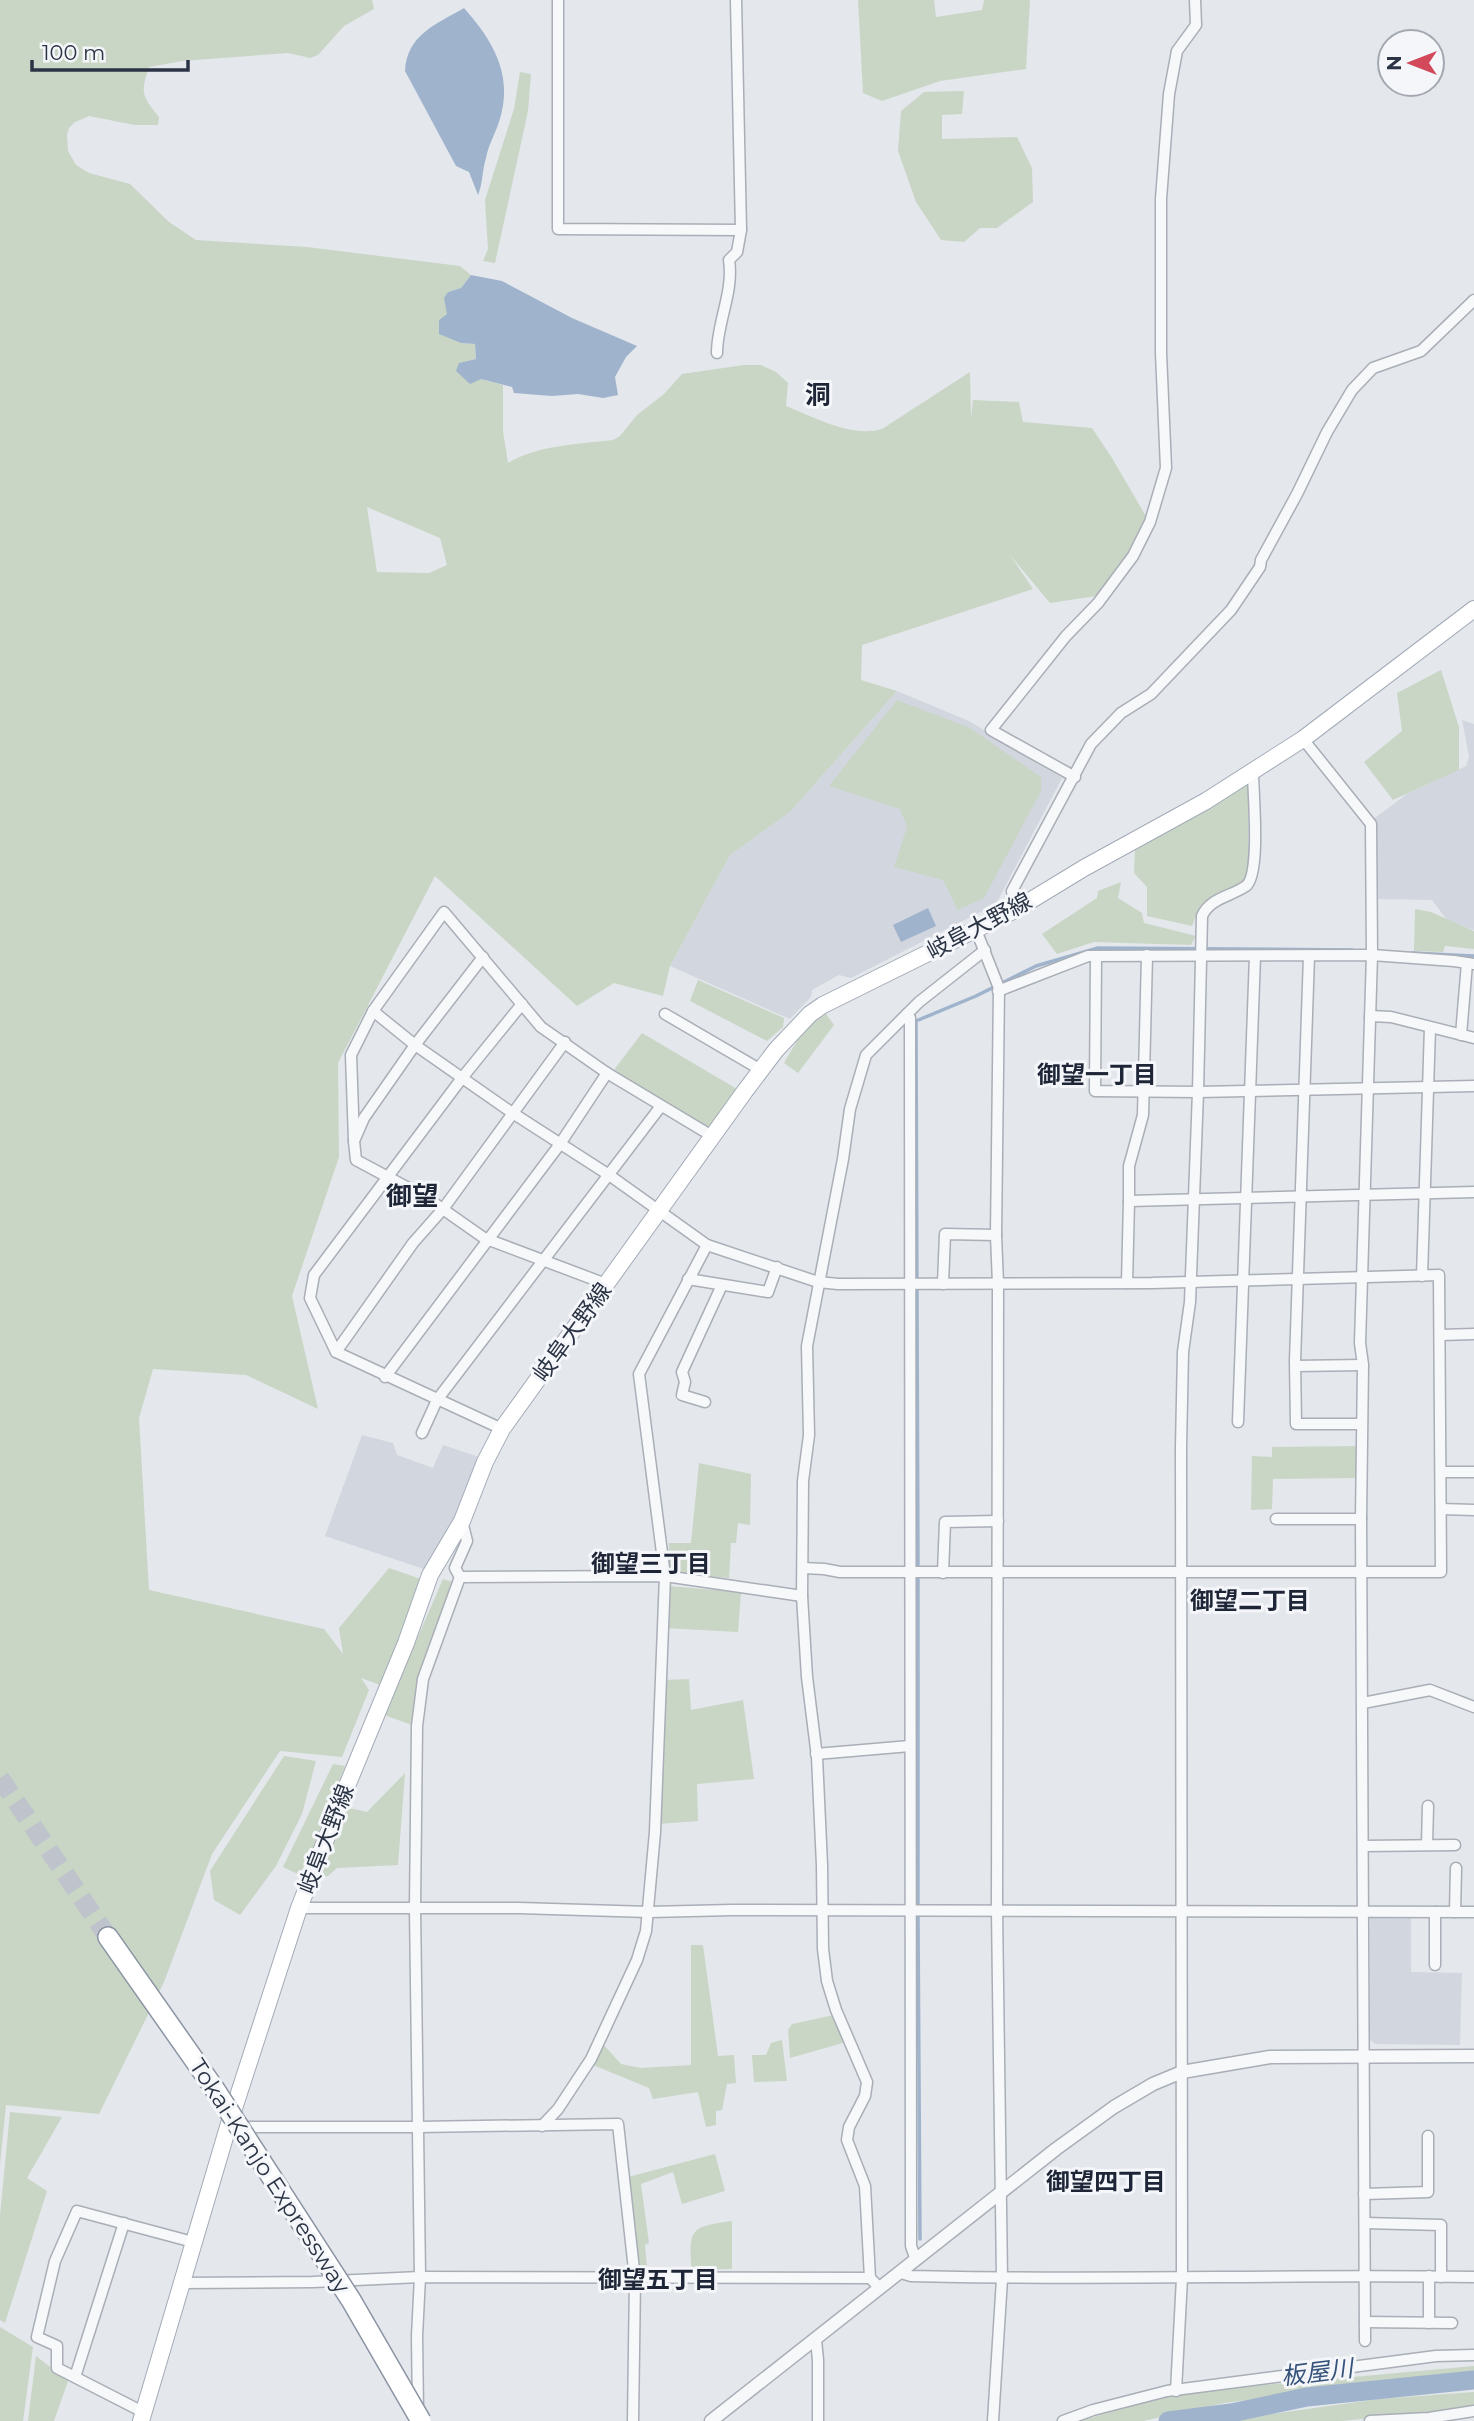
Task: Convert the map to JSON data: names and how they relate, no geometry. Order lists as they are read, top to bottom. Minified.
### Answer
{"streets":{"highway":["Tokai-Kanjo Expressway"],"main road":["岐阜大野線"]},"districts":["洞","御望一丁目","御望","御望三丁目","御望二丁目","御望四丁目","御望五丁目"],"water":["板屋川"],"scale_bar":"100 m","north":"left"}
